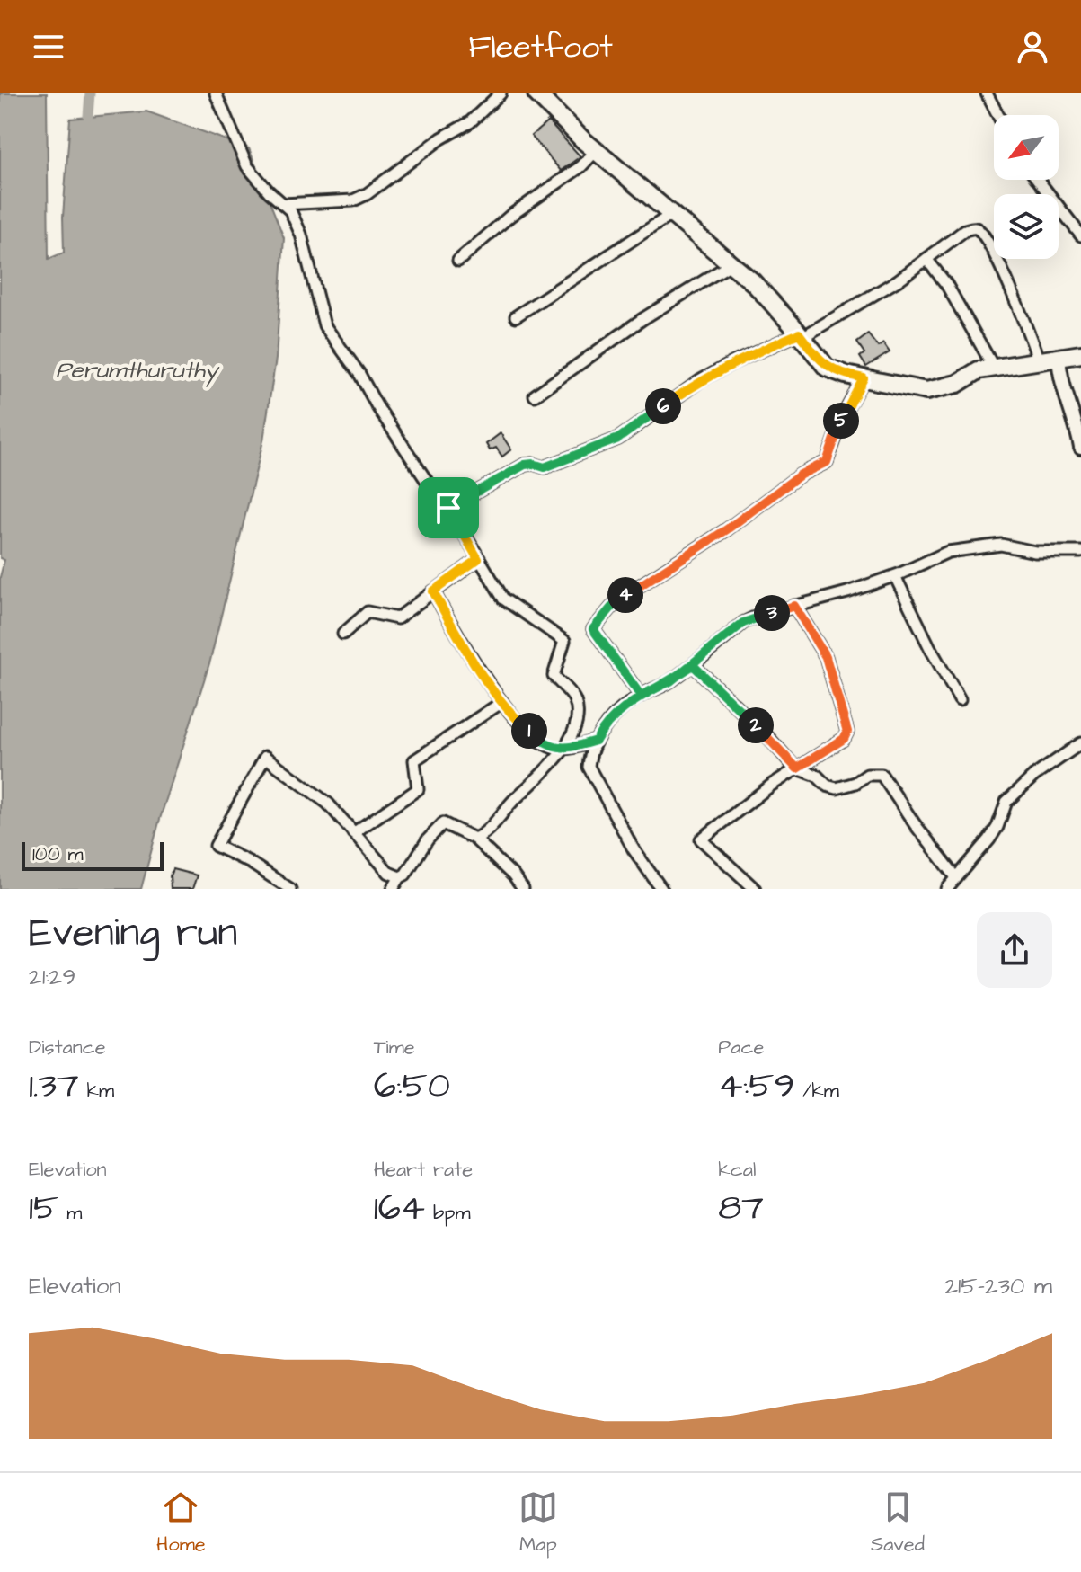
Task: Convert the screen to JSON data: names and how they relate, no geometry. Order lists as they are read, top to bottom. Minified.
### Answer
{"water":["Perumthuruthy"],"scale_bar":"100 m","north":"bottom left","page":{"header":"Fleetfoot","pins":["6","5","4","3","2","1"],"scale":"100 m","heading":["Evening run","21:29"],"stats":[["Distance","1.37 km"],["Time","6:50"],["Pace","4:59 /km"],["Elevation","15 m"],["Heart rate","164 bpm"],["kcal","87"]],"chart":["Elevation","215–230 m"],"tabs":["Home","Map","Saved"]}}
